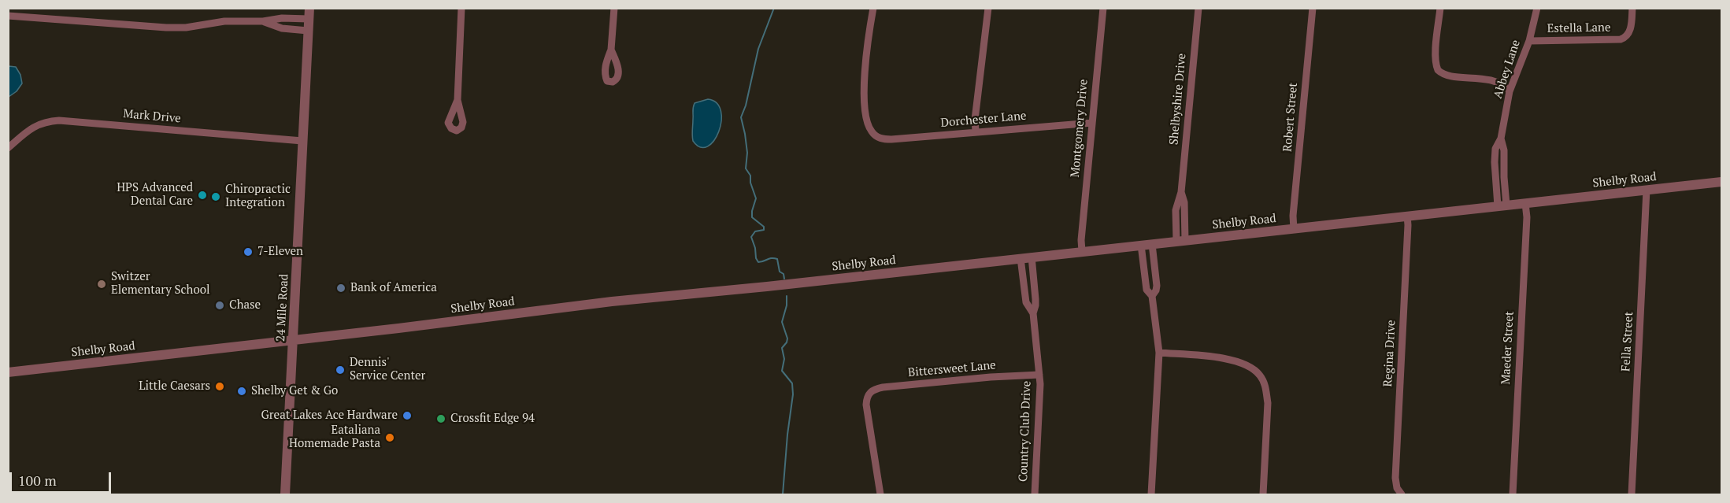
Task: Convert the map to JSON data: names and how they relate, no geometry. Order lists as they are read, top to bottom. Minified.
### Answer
{"streets":{"street":["Estella Lane","Abbey Lane","Shelbyshire Drive","Mark Drive","Robert Street","Dorchester Lane","Montgomery Drive","Shelby Road","24 Mile Road","Fella Street","Maeder Street","Regina Drive","Bittersweet Lane","Country Club Drive"]},"crossings":[["Estella Lane","Abbey Lane"],["Abbey Lane","Shelby Road"],["Shelbyshire Drive","Shelby Road"],["Mark Drive","24 Mile Road"],["Robert Street","Shelby Road"],["Dorchester Lane","Montgomery Drive"],["Montgomery Drive","Shelby Road"],["Shelby Road","24 Mile Road"],["Shelby Road","Fella Street"],["Shelby Road","Maeder Street"],["Shelby Road","Regina Drive"],["Shelby Road","Country Club Drive"],["Bittersweet Lane","Country Club Drive"]],"places":["HPS Advanced Dental Care","Chiropractic Integration","7-Eleven","Switzer Elementary School","Bank of America","Chase","Dennis' Service Center","Little Caesars","Shelby Get & Go","Great Lakes Ace Hardware","Crossfit Edge 94","Eataliana Homemade Pasta"],"scale_bar":"100 m"}
